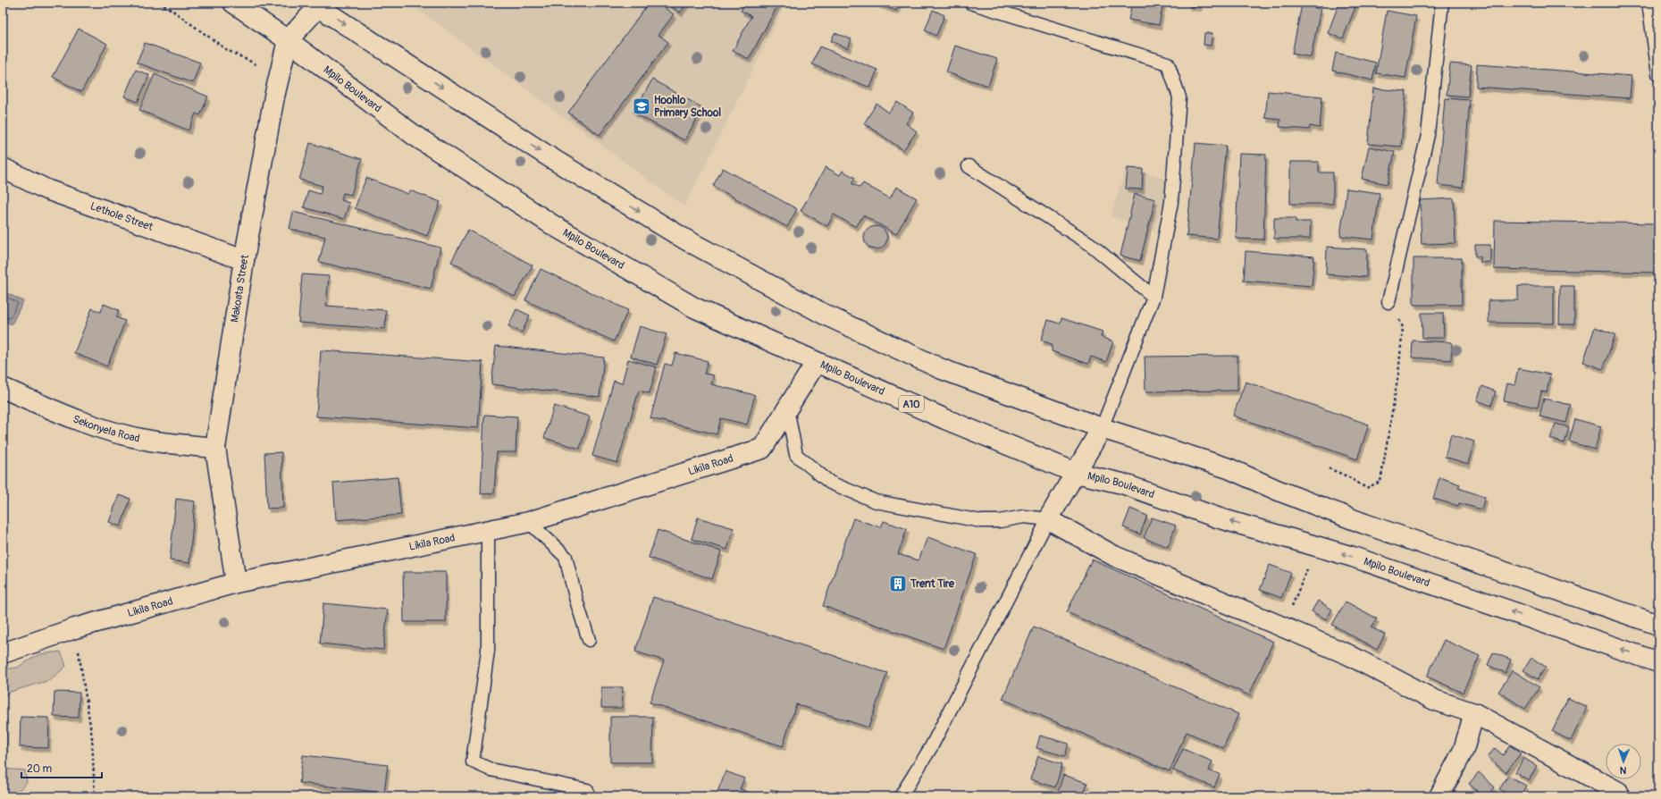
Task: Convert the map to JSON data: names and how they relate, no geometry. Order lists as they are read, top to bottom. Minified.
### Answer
{"streets":{"main road":["Mpilo Boulevard","Lethole Street","Makoata Street","A10","Sekonyela Road","Likila Road"]},"crossings":[["Mpilo Boulevard","Makoata Street"],["Mpilo Boulevard","Likila Road"],["Lethole Street","Makoata Street"],["Makoata Street","Sekonyela Road"],["Makoata Street","Likila Road"]],"places":{"school or university":["Hoohlo Primary School"],"building":["Trent Tire"]},"scale_bar":"20 m","north":"bottom"}
